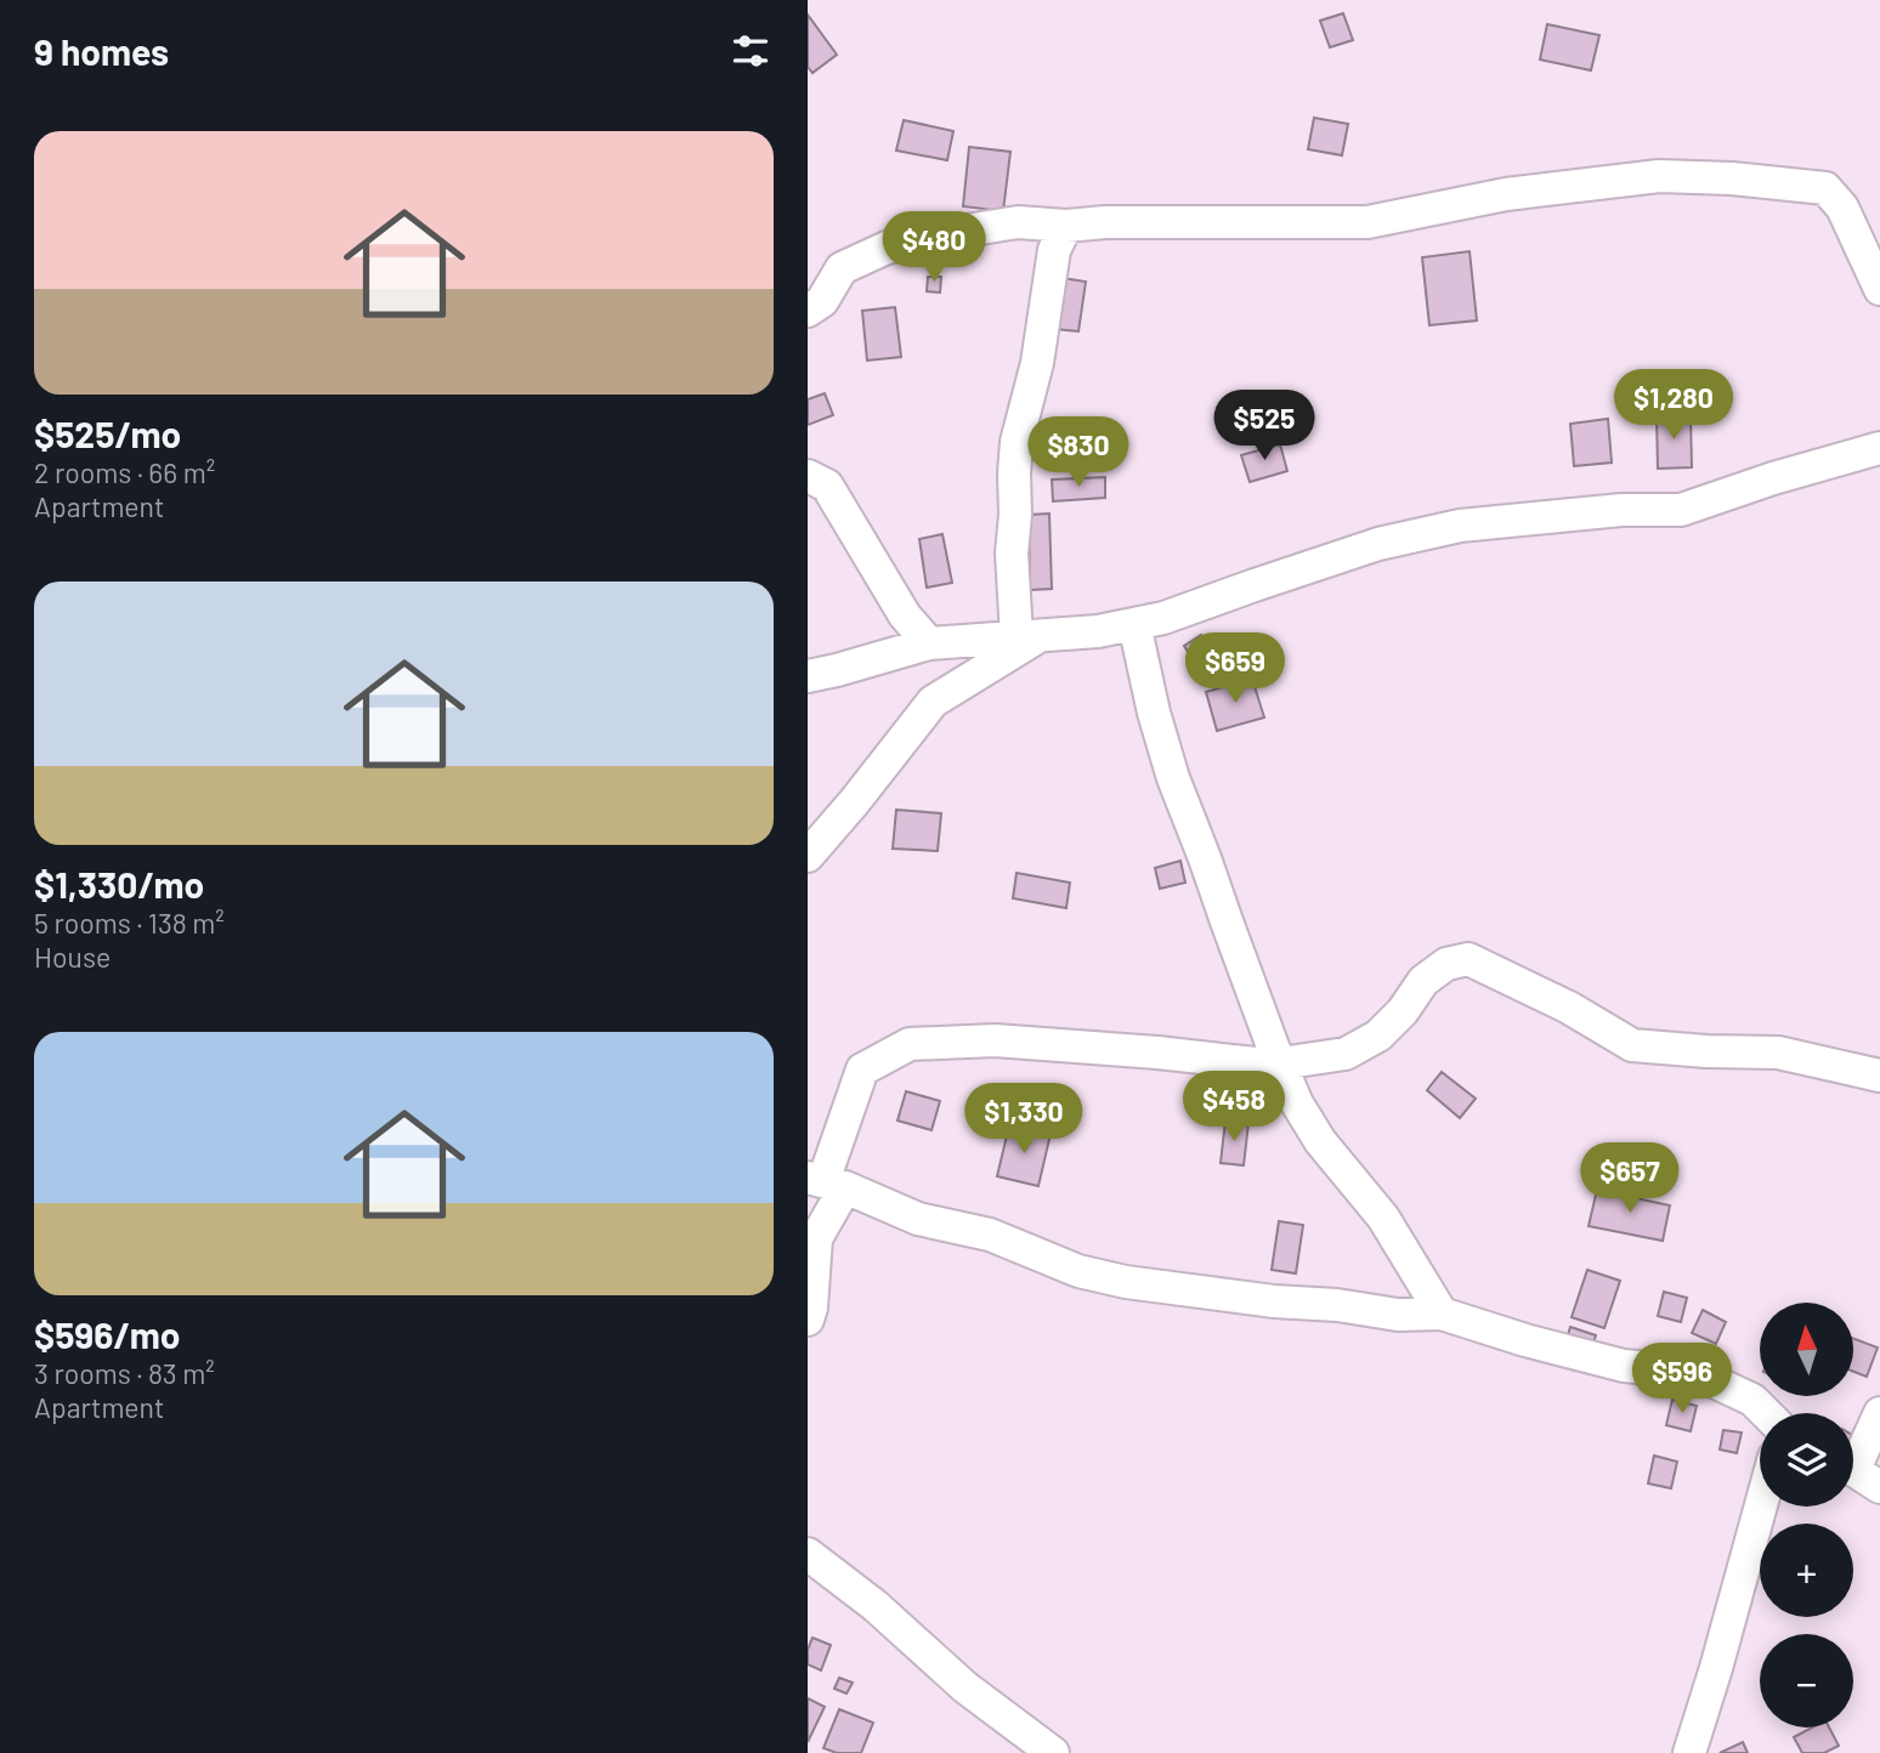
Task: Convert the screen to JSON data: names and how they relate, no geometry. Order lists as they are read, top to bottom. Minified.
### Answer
{"north":"top","page":{"heading":"9 homes","list":[{"name":"$525/mo","note":"2 rooms · 66 m² · Apartment"},{"name":"$1,330/mo","note":"5 rooms · 138 m² · House"},{"name":"$596/mo","note":"3 rooms · 83 m² · Apartment"}],"price":["$480","$1,280","$525","$830","$659","$458","$1,330","$657","$596"],"map_buttons":["+","−"]}}
